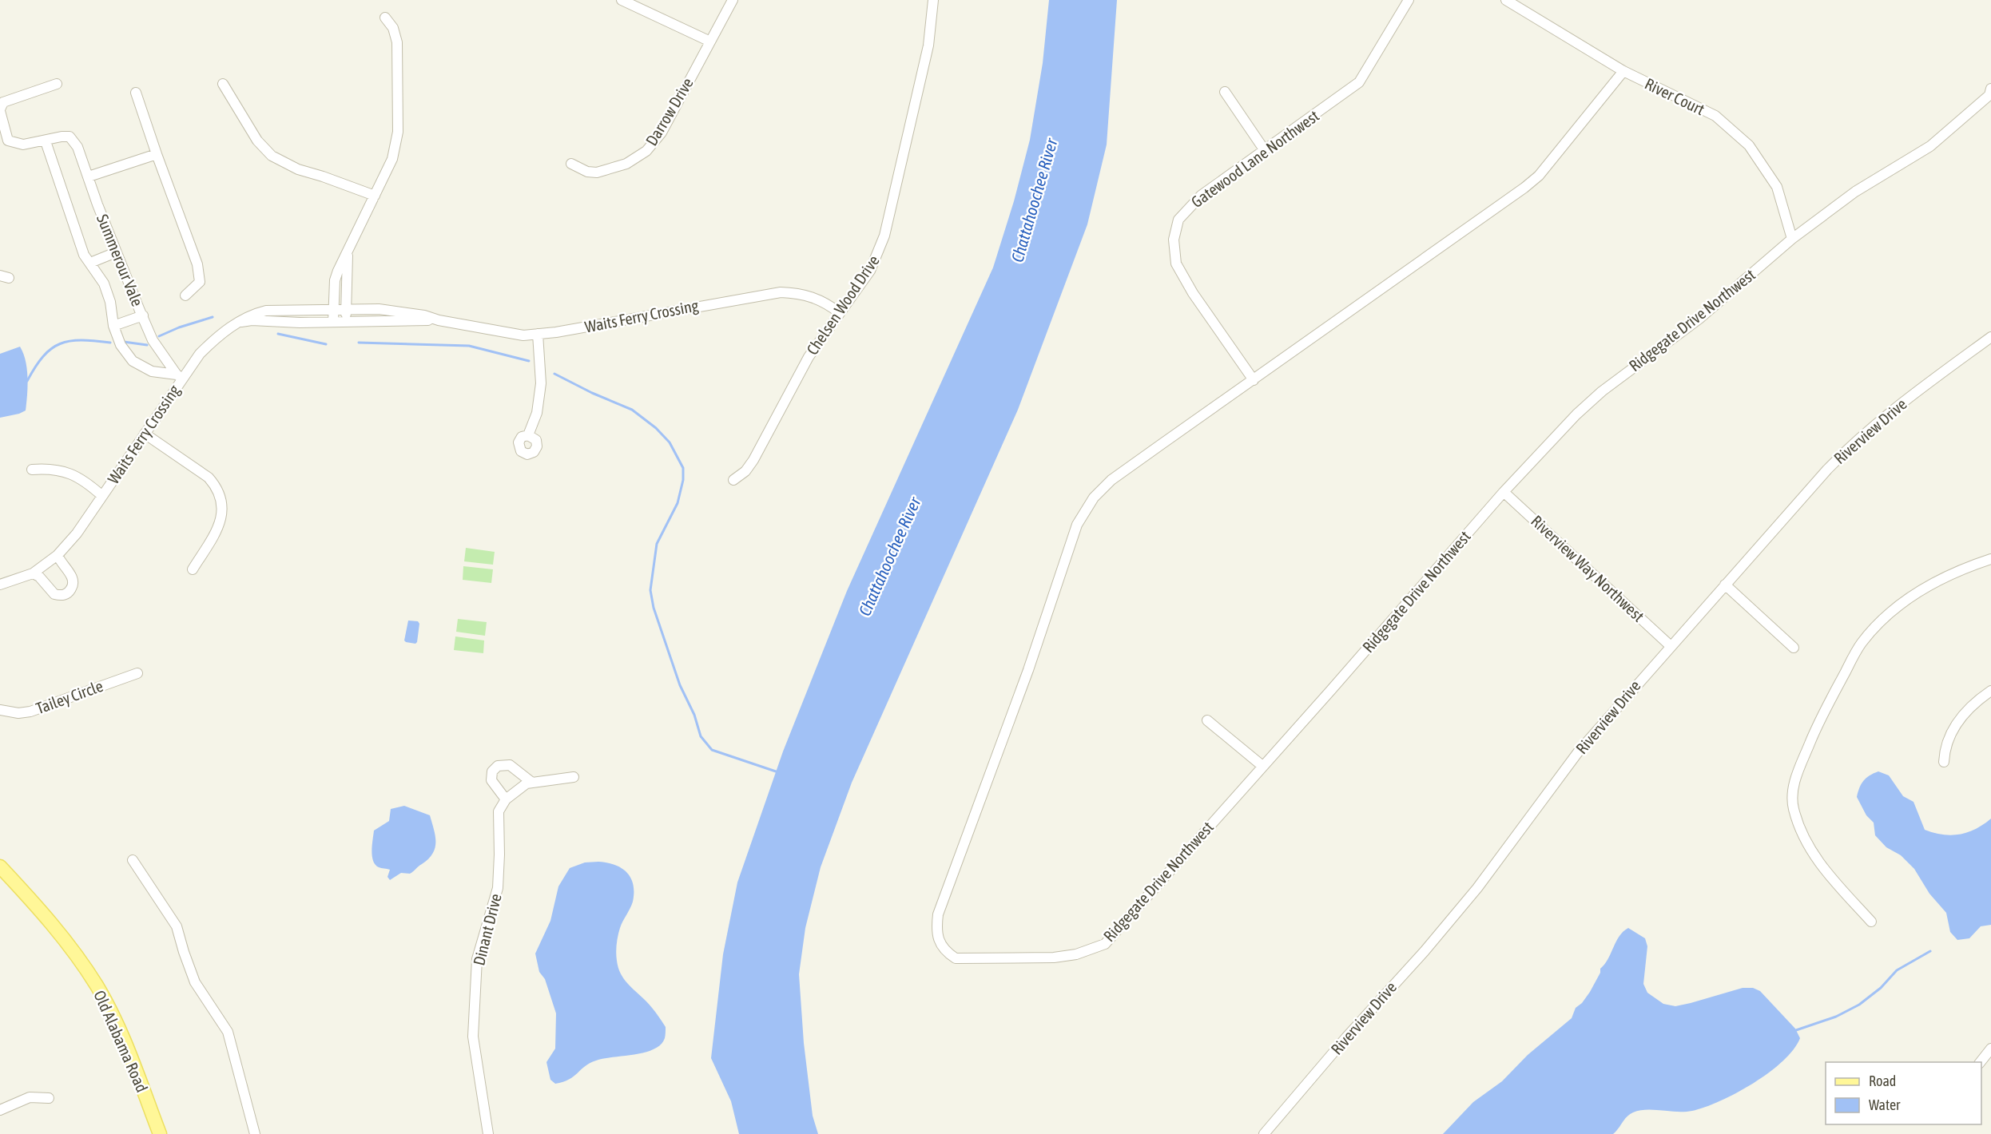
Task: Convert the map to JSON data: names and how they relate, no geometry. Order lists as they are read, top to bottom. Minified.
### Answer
{"streets":{"main road":["Old Alabama Road"],"street":["River Court","Darrow Drive","Gatewood Lane Northwest","Summerour Vale","Chelsen Wood Drive","Waits Ferry Crossing","Ridgegate Drive Northwest","Riverview Drive","Riverview Way Northwest","Tailey Circle","Dinant Drive"]},"crossings":[["River Court","Ridgegate Drive Northwest"],["Gatewood Lane Northwest","Ridgegate Drive Northwest"],["Summerour Vale","Waits Ferry Crossing"],["Chelsen Wood Drive","Waits Ferry Crossing"],["Ridgegate Drive Northwest","Riverview Way Northwest"],["Riverview Drive","Riverview Way Northwest"]],"water":["Chattahoochee River"],"legend":["Road","Water"]}
